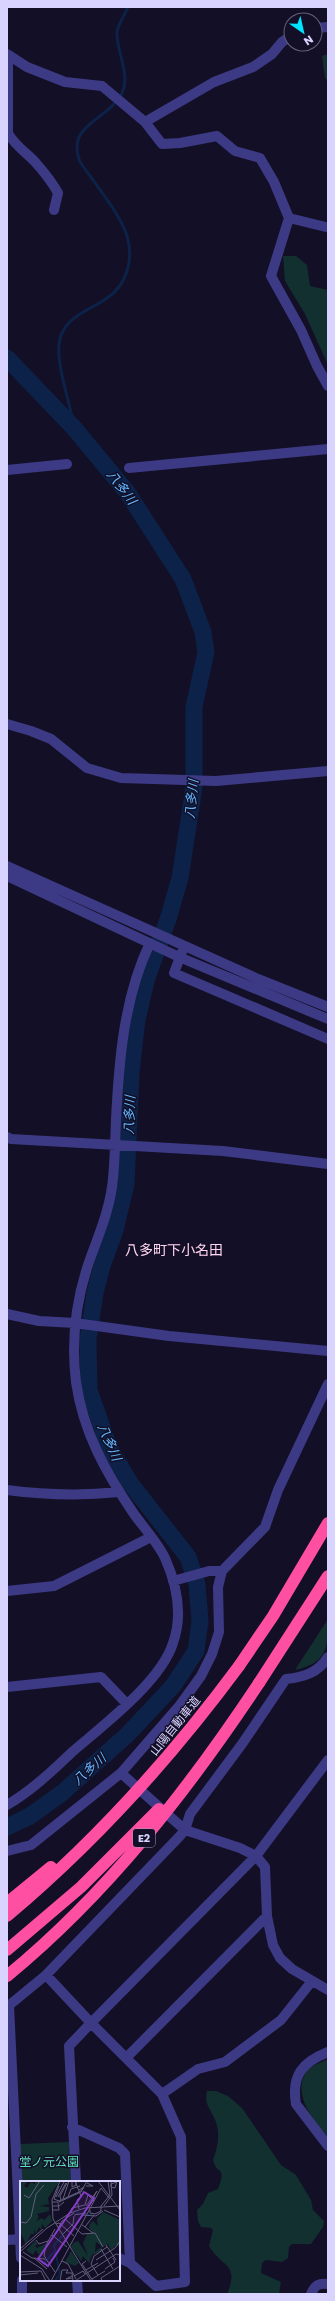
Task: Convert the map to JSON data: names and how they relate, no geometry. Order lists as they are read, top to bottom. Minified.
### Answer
{"streets":{"highway":["山陽自動車道","E2"]},"districts":["八多町下小名田"],"water":["八多川"],"parks":["堂ノ元公園"],"north":"bottom right"}
